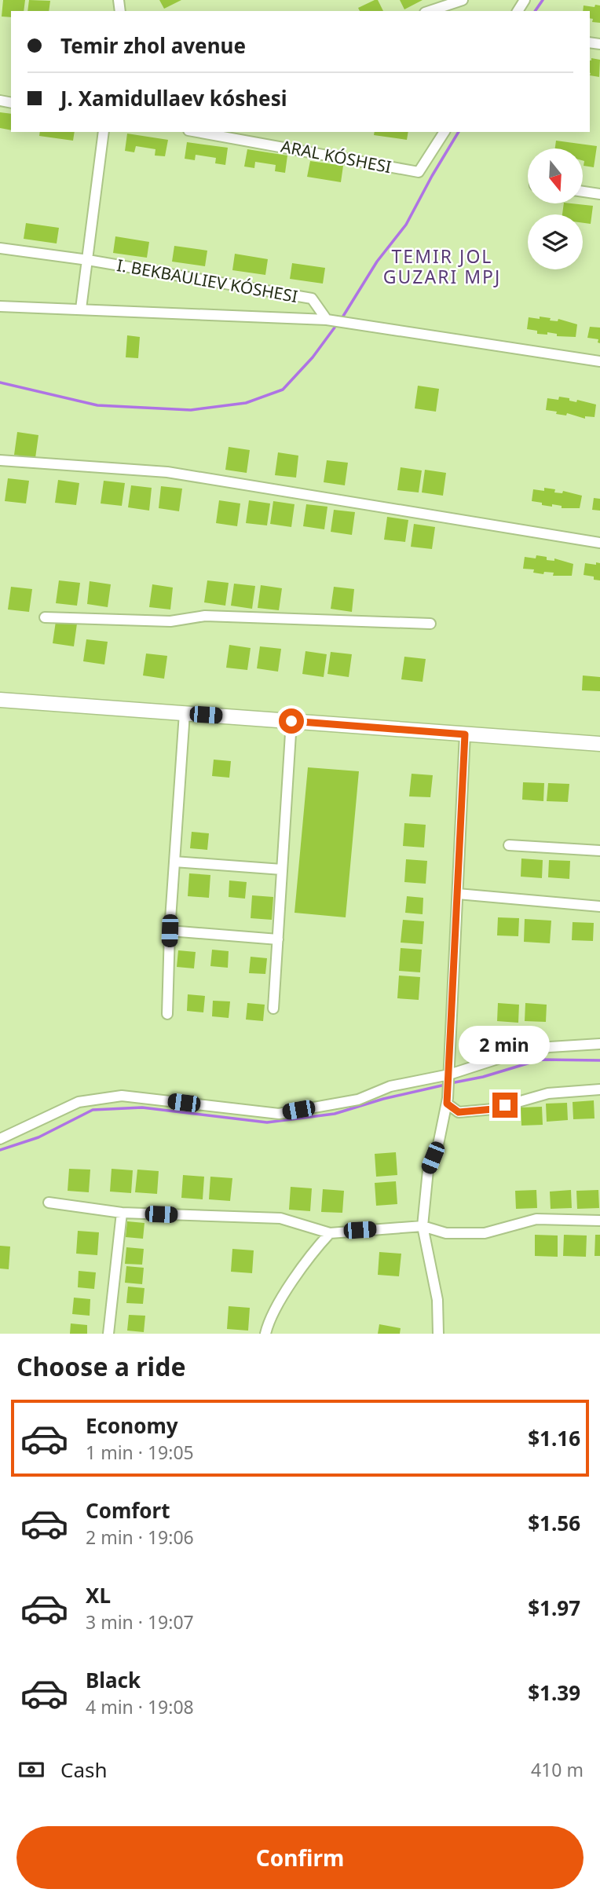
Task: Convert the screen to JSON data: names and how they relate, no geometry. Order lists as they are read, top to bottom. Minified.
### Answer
{"streets":{"street":["ARAL KÓSHESI","I. BEKBAULIEV KÓSHESI"]},"districts":["TEMIR JOL GUZARI MPJ"],"north":"bottom","page":{"banner":["Temir zhol avenue","J. Xamidullaev kóshesi"],"bubble":"2 min","heading":"Choose a ride","list":[{"name":"Economy","note":"1 min · 19:05","value":"$1.16"},{"name":"Comfort","note":"2 min · 19:06","value":"$1.56"},{"name":"XL","note":"3 min · 19:07","value":"$1.97"},{"name":"Black","note":"4 min · 19:08","value":"$1.39"}],"pay":["Cash","410 m"],"buttons":"Confirm"}}
